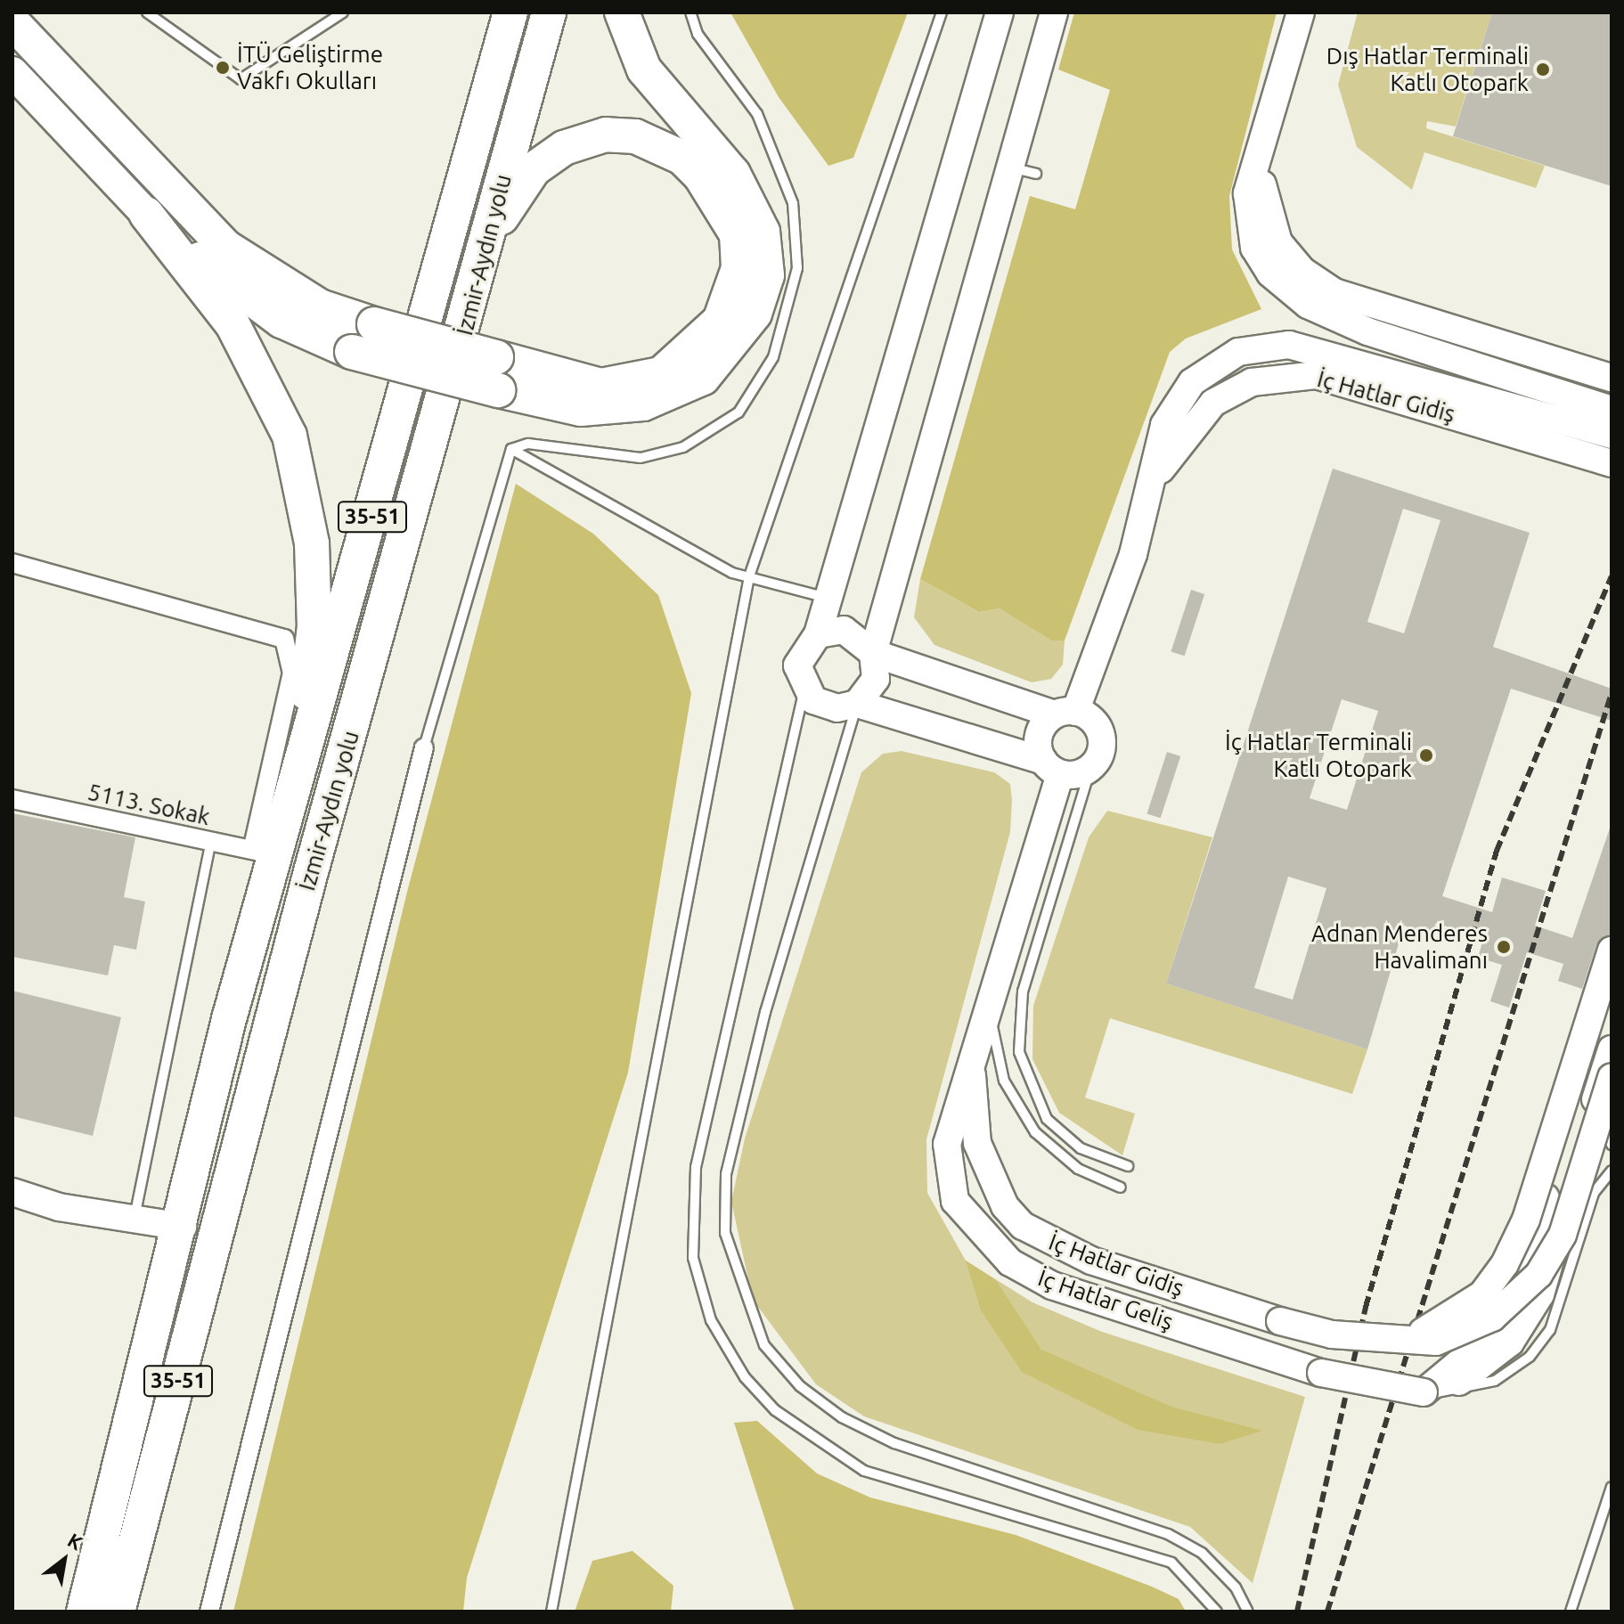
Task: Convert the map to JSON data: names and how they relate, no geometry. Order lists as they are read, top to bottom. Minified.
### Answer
{"streets":{"highway":["İzmir-Aydın yolu","35-51"],"street":["İç Hatlar Gidiş","5113. Sokak","İç Hatlar Geliş"]},"crossings":[["İzmir-Aydın yolu","5113. Sokak"],["İç Hatlar Gidiş","İç Hatlar Geliş"]],"places":["İTÜ Geliştirme Vakfı Okulları","Dış Hatlar Terminali Katlı Otopark","İç Hatlar Terminali Katlı Otopark","Adnan Menderes Havalimanı"],"north":"top right"}
